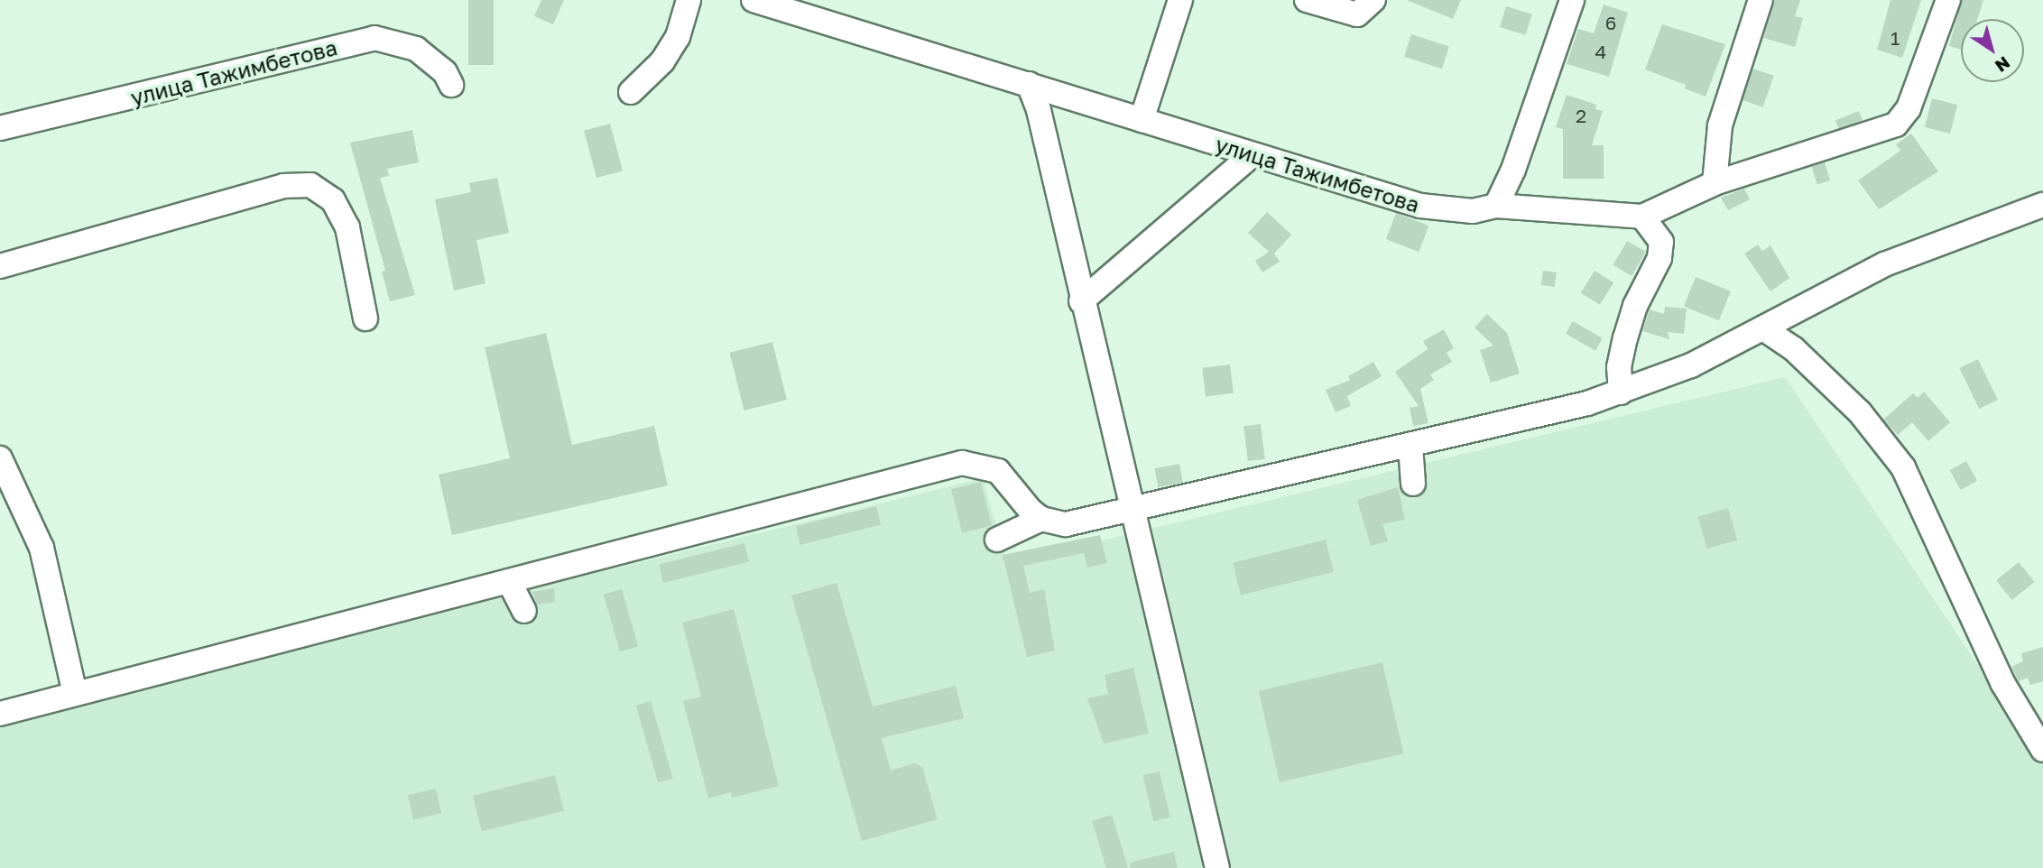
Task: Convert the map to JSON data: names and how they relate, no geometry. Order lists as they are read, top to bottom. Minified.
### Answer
{"streets":{"street":["улица Тажимбетова"]},"house_numbers":["6","1","4","2"],"north":"bottom right"}
